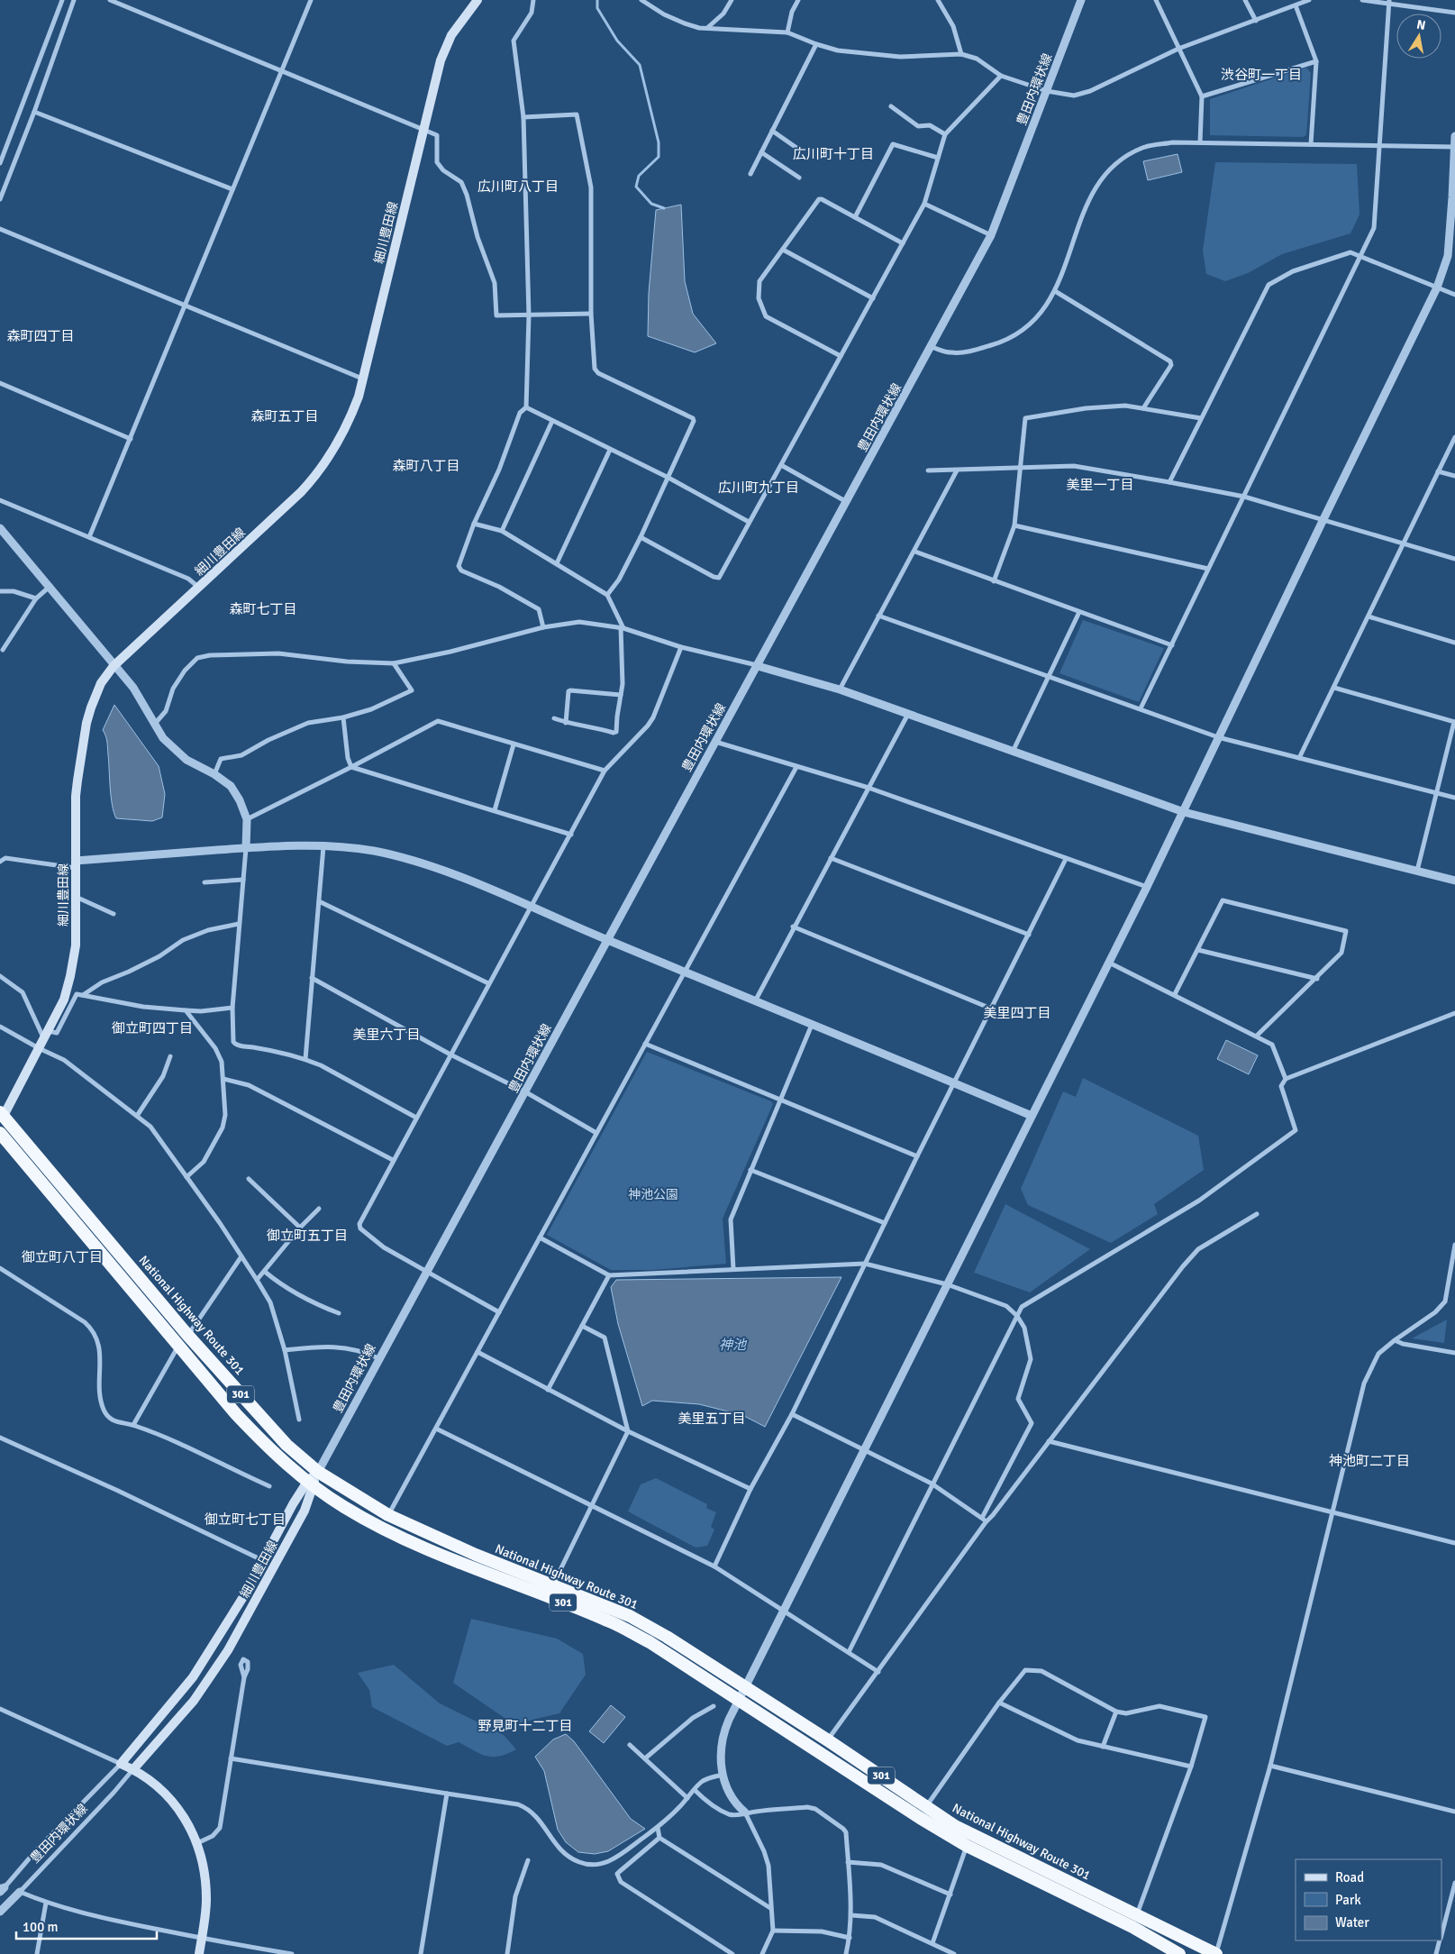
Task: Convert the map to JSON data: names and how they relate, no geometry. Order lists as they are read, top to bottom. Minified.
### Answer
{"streets":{"highway":["National Highway Route 301","301"],"main road":["細川豊田線"],"street":["豊田内環状線"]},"crossings":[["豊田内環状線","細川豊田線"],["豊田内環状線","National Highway Route 301"],["細川豊田線","National Highway Route 301"]],"districts":["渋谷町一丁目","広川町十丁目","広川町八丁目","森町四丁目","森町五丁目","森町八丁目","美里一丁目","広川町九丁目","森町七丁目","美里四丁目","御立町四丁目","美里六丁目","御立町五丁目","御立町八丁目","美里五丁目","神池町二丁目","御立町七丁目","野見町十二丁目"],"water":["神池"],"parks":["神池公園"],"legend":["Road","Park","Water"],"scale_bar":"100 m","north":"top"}
